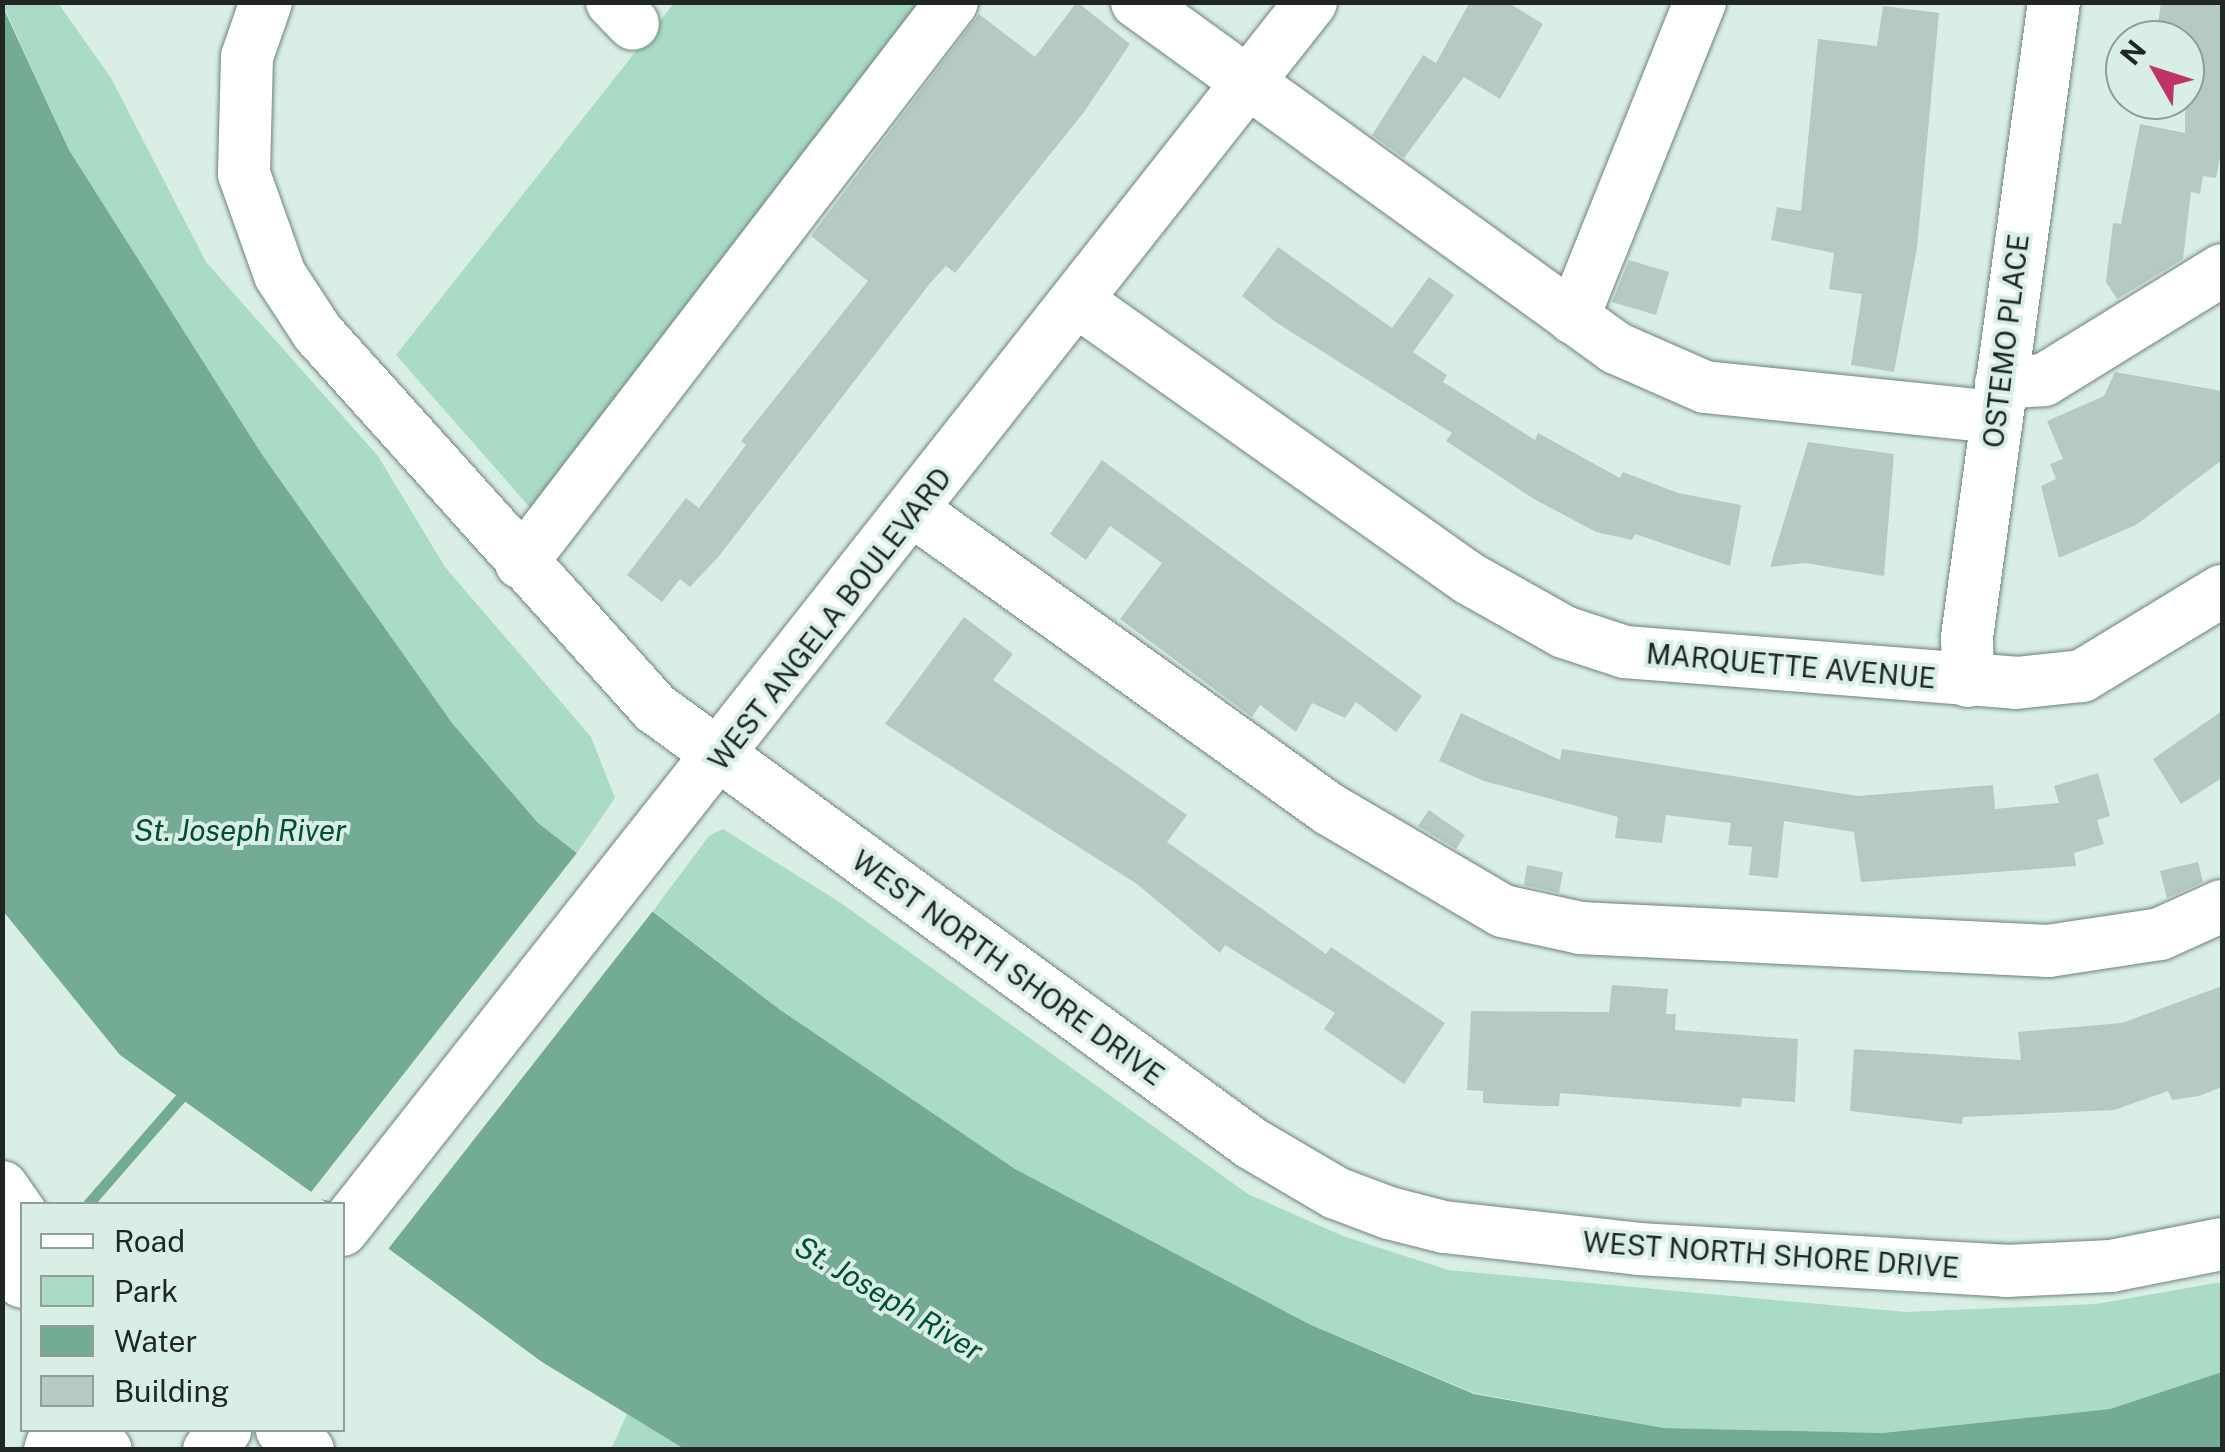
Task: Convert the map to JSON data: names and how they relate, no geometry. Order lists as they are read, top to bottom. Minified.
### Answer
{"streets":{"street":["OSTEMO PLACE","WEST ANGELA BOULEVARD","MARQUETTE AVENUE","WEST NORTH SHORE DRIVE"]},"crossings":[["OSTEMO PLACE","MARQUETTE AVENUE"],["WEST ANGELA BOULEVARD","MARQUETTE AVENUE"],["WEST ANGELA BOULEVARD","WEST NORTH SHORE DRIVE"]],"water":["St. Joseph River"],"legend":["Road","Park","Water","Building"],"north":"top left"}
